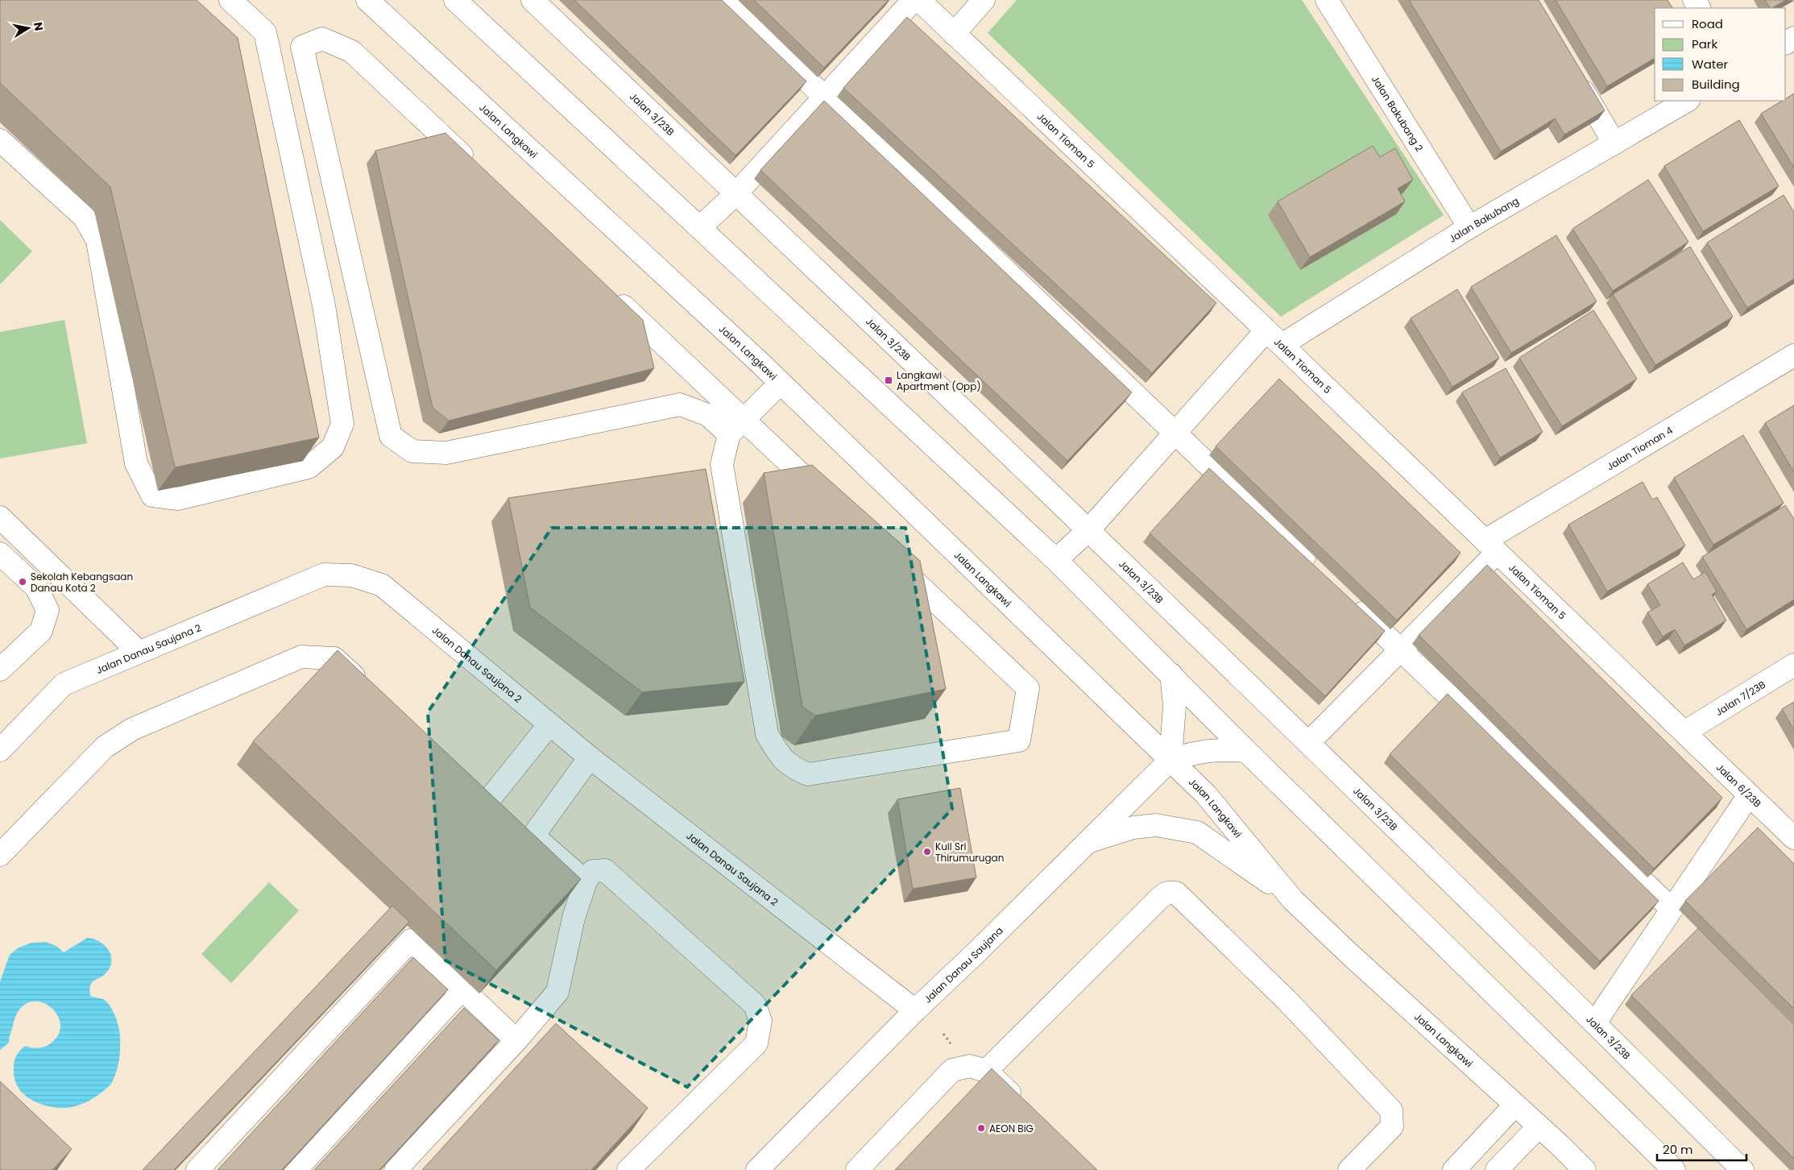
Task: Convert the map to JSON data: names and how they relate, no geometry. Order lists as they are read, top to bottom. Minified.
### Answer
{"streets":{"street":["Jalan 3/23B","Jalan Bakubang 2","Jalan Langkawi","Jalan Tioman 5","Jalan Bakubang","Jalan Tioman 4","Jalan Danau Saujana 2","Jalan 7/23B","Jalan 6/23B","Jalan Danau Saujana"]},"crossings":[["Jalan 3/23B","Jalan Bakubang"],["Jalan 3/23B","Jalan Tioman 4"],["Jalan Bakubang 2","Jalan Bakubang"],["Jalan Langkawi","Jalan Danau Saujana"],["Jalan Tioman 5","Jalan Bakubang"],["Jalan Tioman 5","Jalan Tioman 4"],["Jalan Tioman 5","Jalan 7/23B"],["Jalan Tioman 5","Jalan 6/23B"],["Jalan Danau Saujana 2","Jalan Danau Saujana"],["Jalan 7/23B","Jalan 6/23B"]],"places":{"transit":["Langkawi Apartment (Opp)"],"other":["Sekolah Kebangsaan Danau Kota 2","Kuil Sri Thirumurugan","AEON BiG"]},"legend":["Road","Park","Water","Building"],"scale_bar":"20 m","north":"right"}
